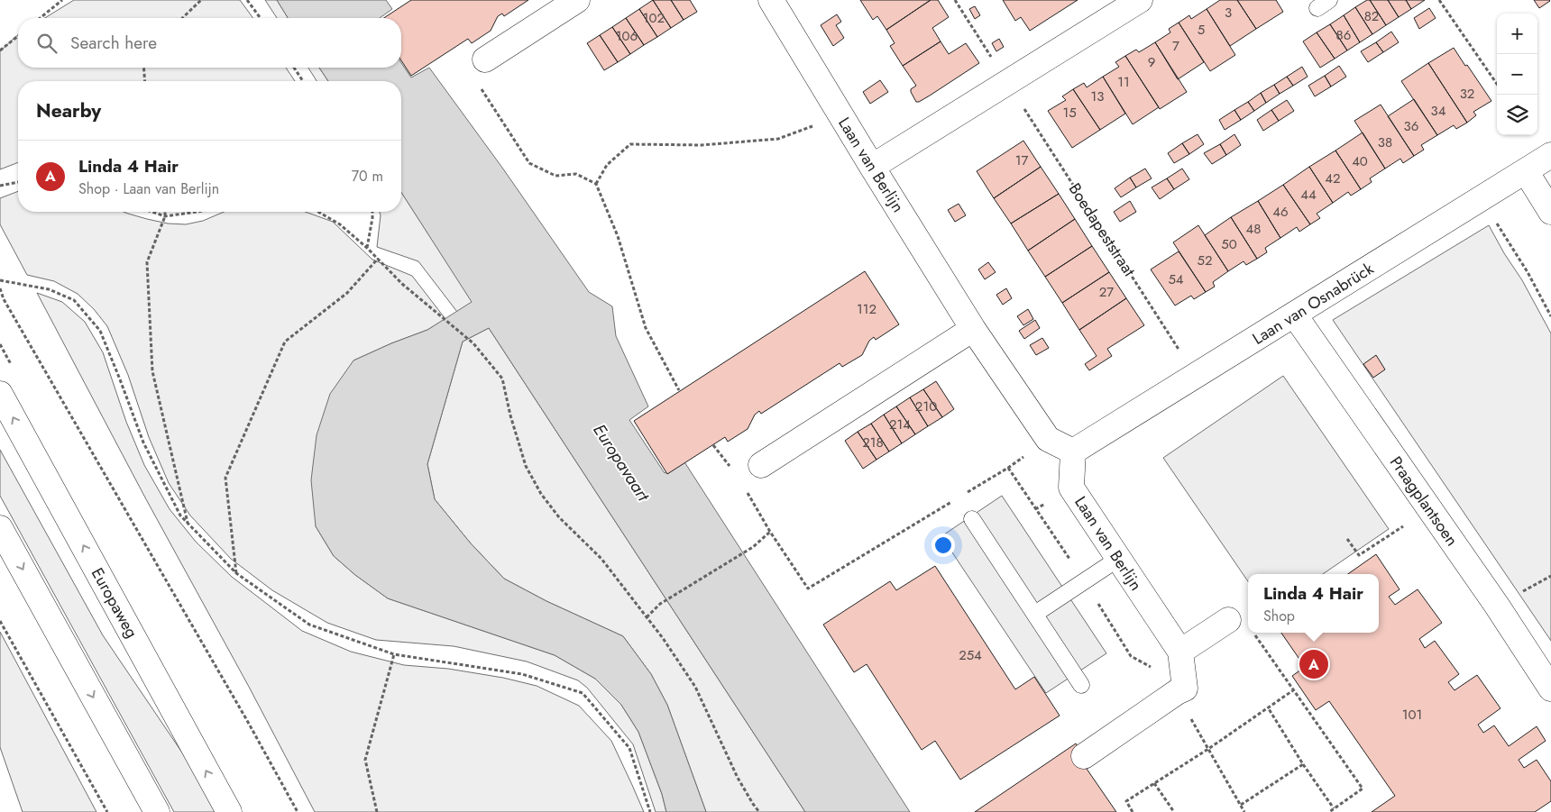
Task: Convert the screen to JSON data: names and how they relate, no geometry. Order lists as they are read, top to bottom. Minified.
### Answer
{"streets":{"street":["Laan van Berlijn","Laan van Osnabrück","Praagplantsoen","Europaweg"],"path":["Boedapeststraat"]},"crossings":[["Laan van Berlijn","Laan van Osnabrück"],["Boedapeststraat","Laan van Osnabrück"],["Laan van Osnabrück","Praagplantsoen"]],"water":["Europavaart"],"house_numbers":["3","82","102","5","86","106","7","9","11","32","13","34","15","36","38","17","40","42","44","46","48","50","52","54","27","112","210","214","218","254","101"],"page":{"map_buttons":["+","−"],"search":"Search here","heading":"Nearby","list":[{"mark":"A","name":"Linda 4 Hair","note":"Shop · Laan van Berlijn","value":"70 m"}],"popup":["Linda 4 Hair","Shop"],"pins":"A"}}
